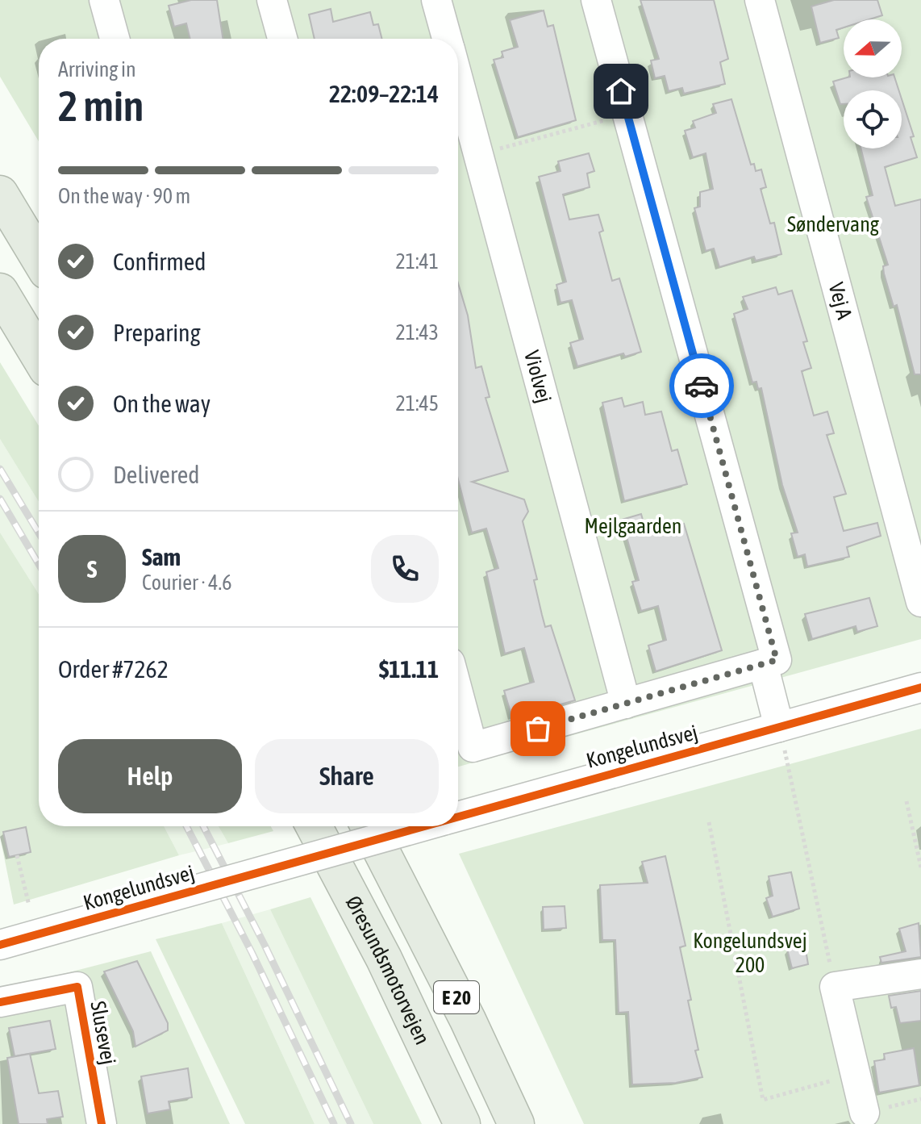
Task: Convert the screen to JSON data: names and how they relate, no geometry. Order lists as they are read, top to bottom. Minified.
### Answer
{"streets":{"highway":["Øresundsmotorvejen","E 20"],"street":["Vej A","Violvej","Kongelundsvej","Slusevej"]},"parks":["Søndervang","Mejlgaarden","Kongelundsvej 200"],"north":"left","page":{"heading":["2 min","Arriving in","22:09–22:14"],"panel":["Sam","Courier · 4.6","Order #7262","$11.11"],"bar":"On the way · 90 m","list":[["Confirmed","21:41"],["Preparing","21:43"],["On the way","21:45"],"Delivered"],"round":"S","buttons":["Help","Share"]}}
